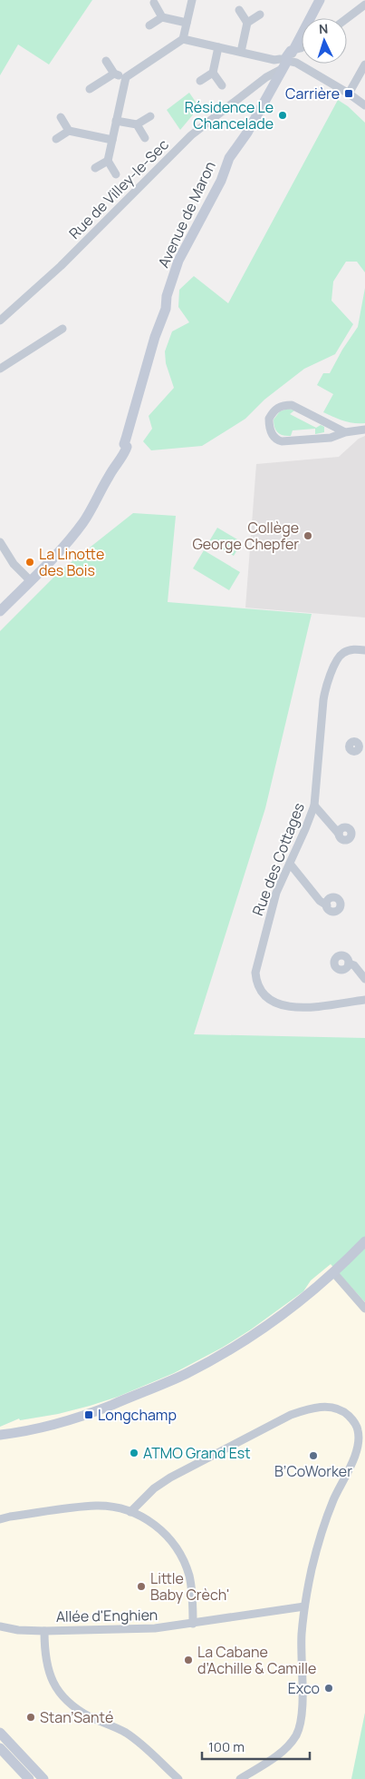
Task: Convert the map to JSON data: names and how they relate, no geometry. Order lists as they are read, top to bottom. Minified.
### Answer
{"streets":{"street":["Rue de Villey-le-Sec","Avenue de Maron","Rue des Cottages","Allée d'Enghien"]},"crossings":[["Rue de Villey-le-Sec","Avenue de Maron"]],"places":{"transit":["Carrière","Longchamp"],"other":["Résidence Le Chancelade","Collège George Chepfer","La Linotte des Bois","ATMO Grand Est","B’CoWorker","Little Baby Crèch'","La Cabane d’Achille & Camille","Exco","Stan’Santé"]},"scale_bar":"100 m","north":"top"}
